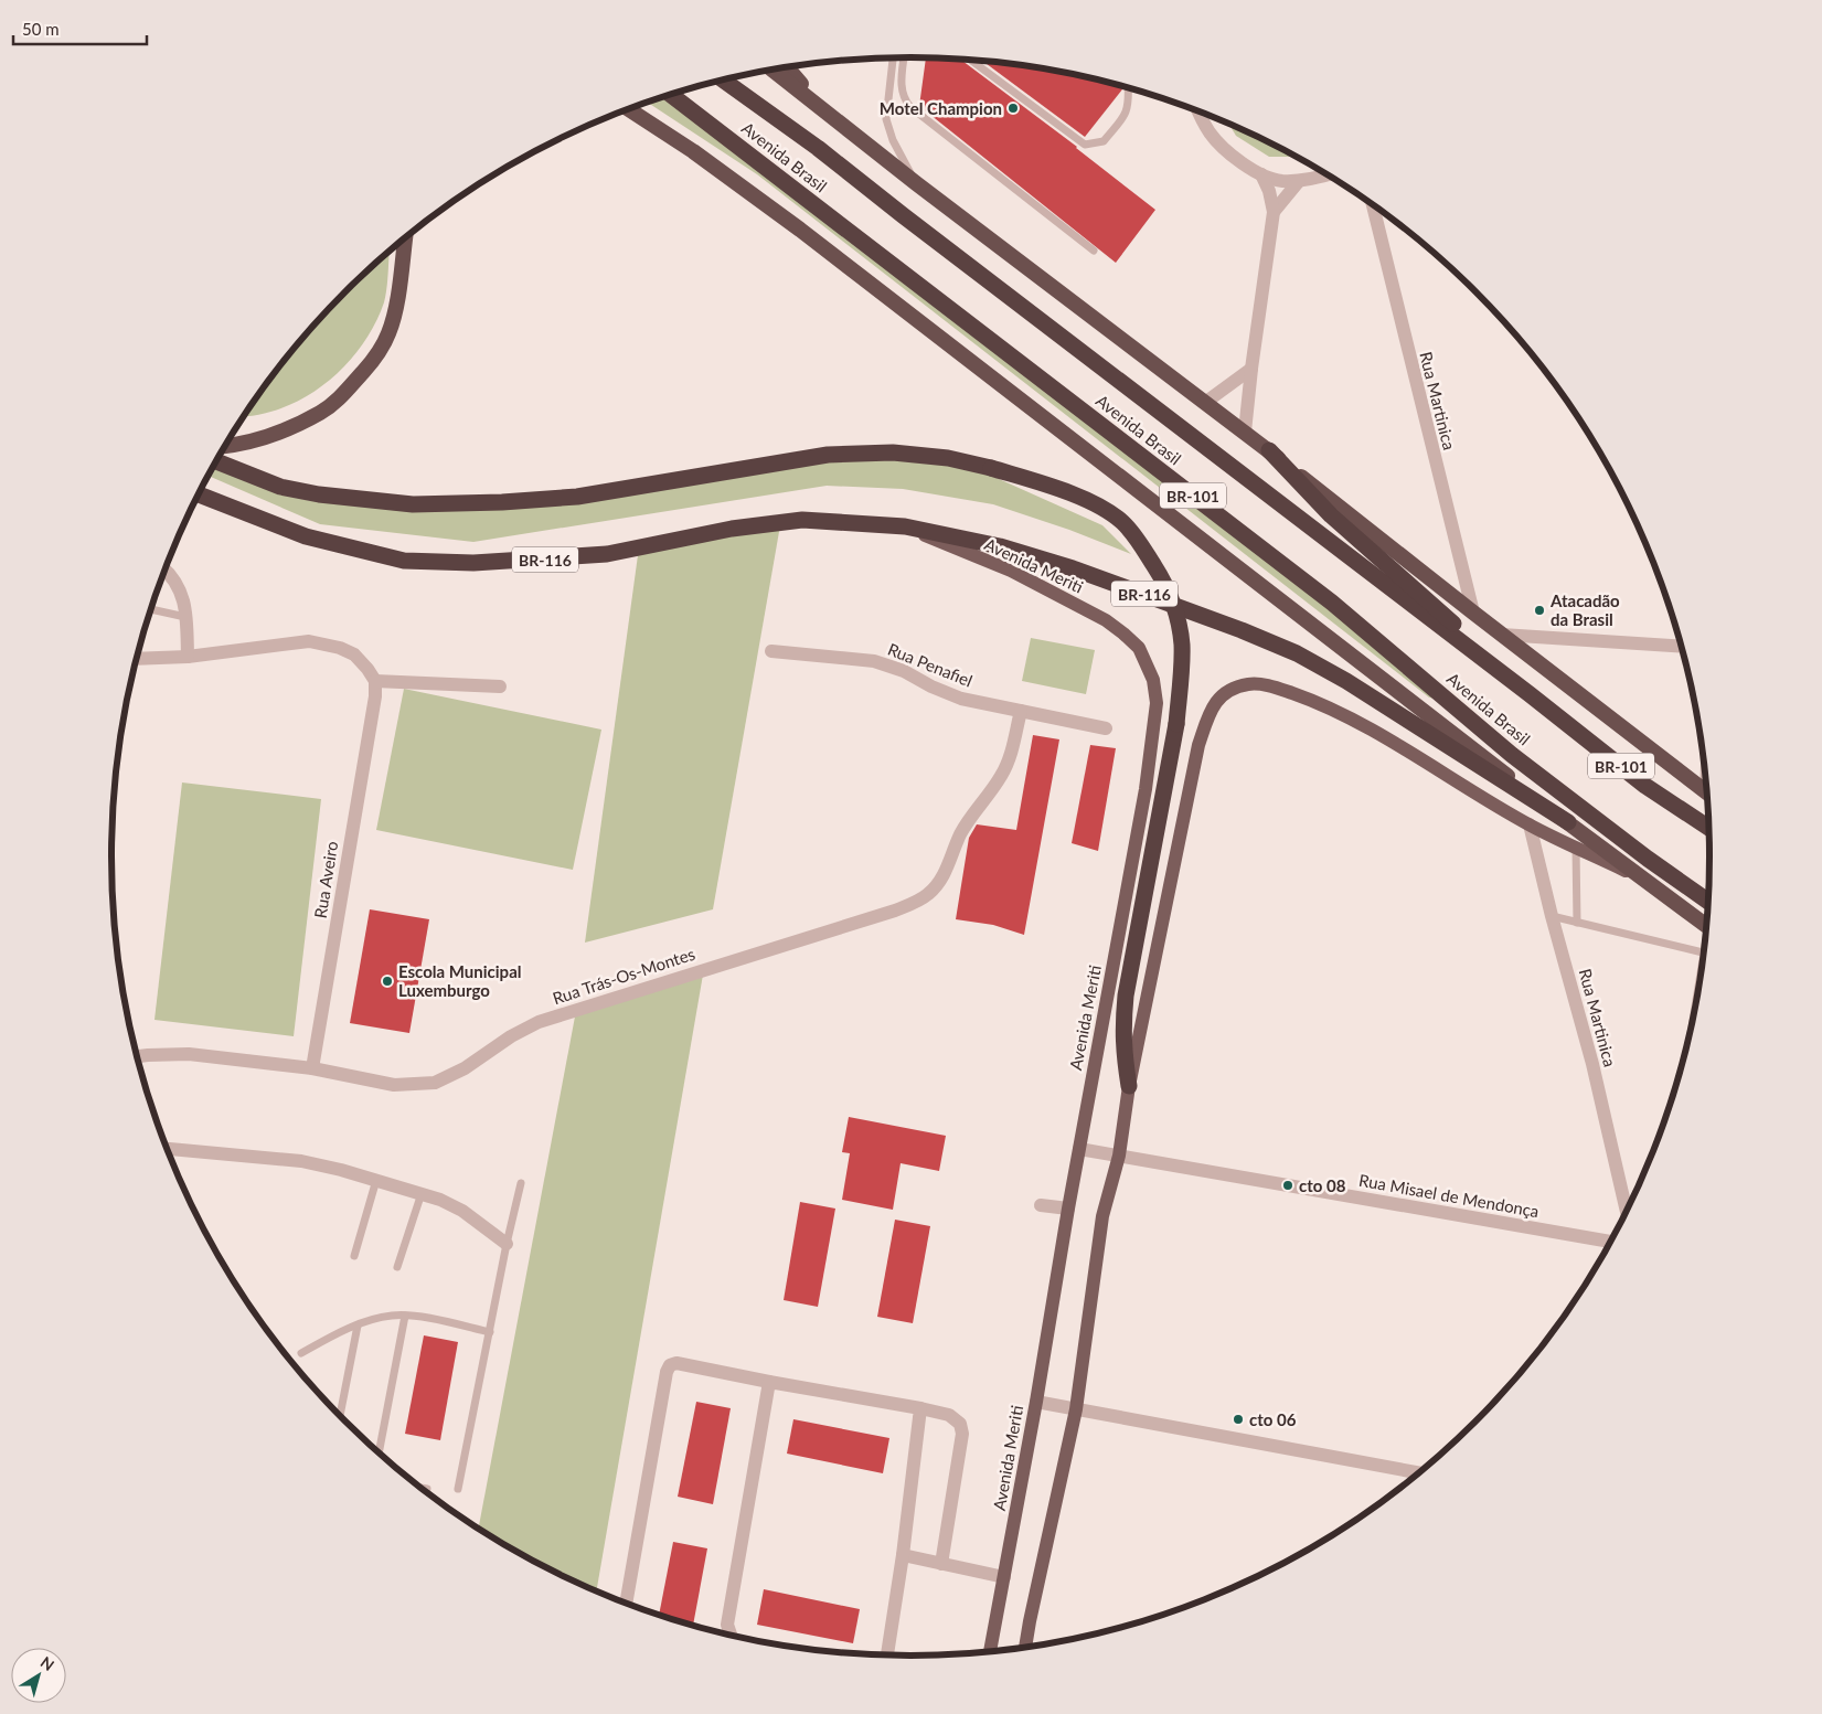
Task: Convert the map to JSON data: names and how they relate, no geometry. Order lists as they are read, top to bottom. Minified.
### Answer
{"streets":{"highway":["Avenida Brasil","BR-101","BR-116"],"main road":["Avenida Meriti"],"street":["Rua Martinica","Rua Penafiel","Rua Aveiro","Rua Trás-Os-Montes","Rua Misael de Mendonça"]},"crossings":[["Avenida Brasil","BR-101"],["BR-101","BR-116"],["BR-116","Avenida Meriti"],["Avenida Meriti","Rua Misael de Mendonça"],["Rua Penafiel","Rua Trás-Os-Montes"],["Rua Aveiro","Rua Trás-Os-Montes"]],"places":["Motel Champion","Atacadão da Brasil","Escola Municipal Luxemburgo","cto 08","cto 06"],"scale_bar":"50 m","north":"top right"}
